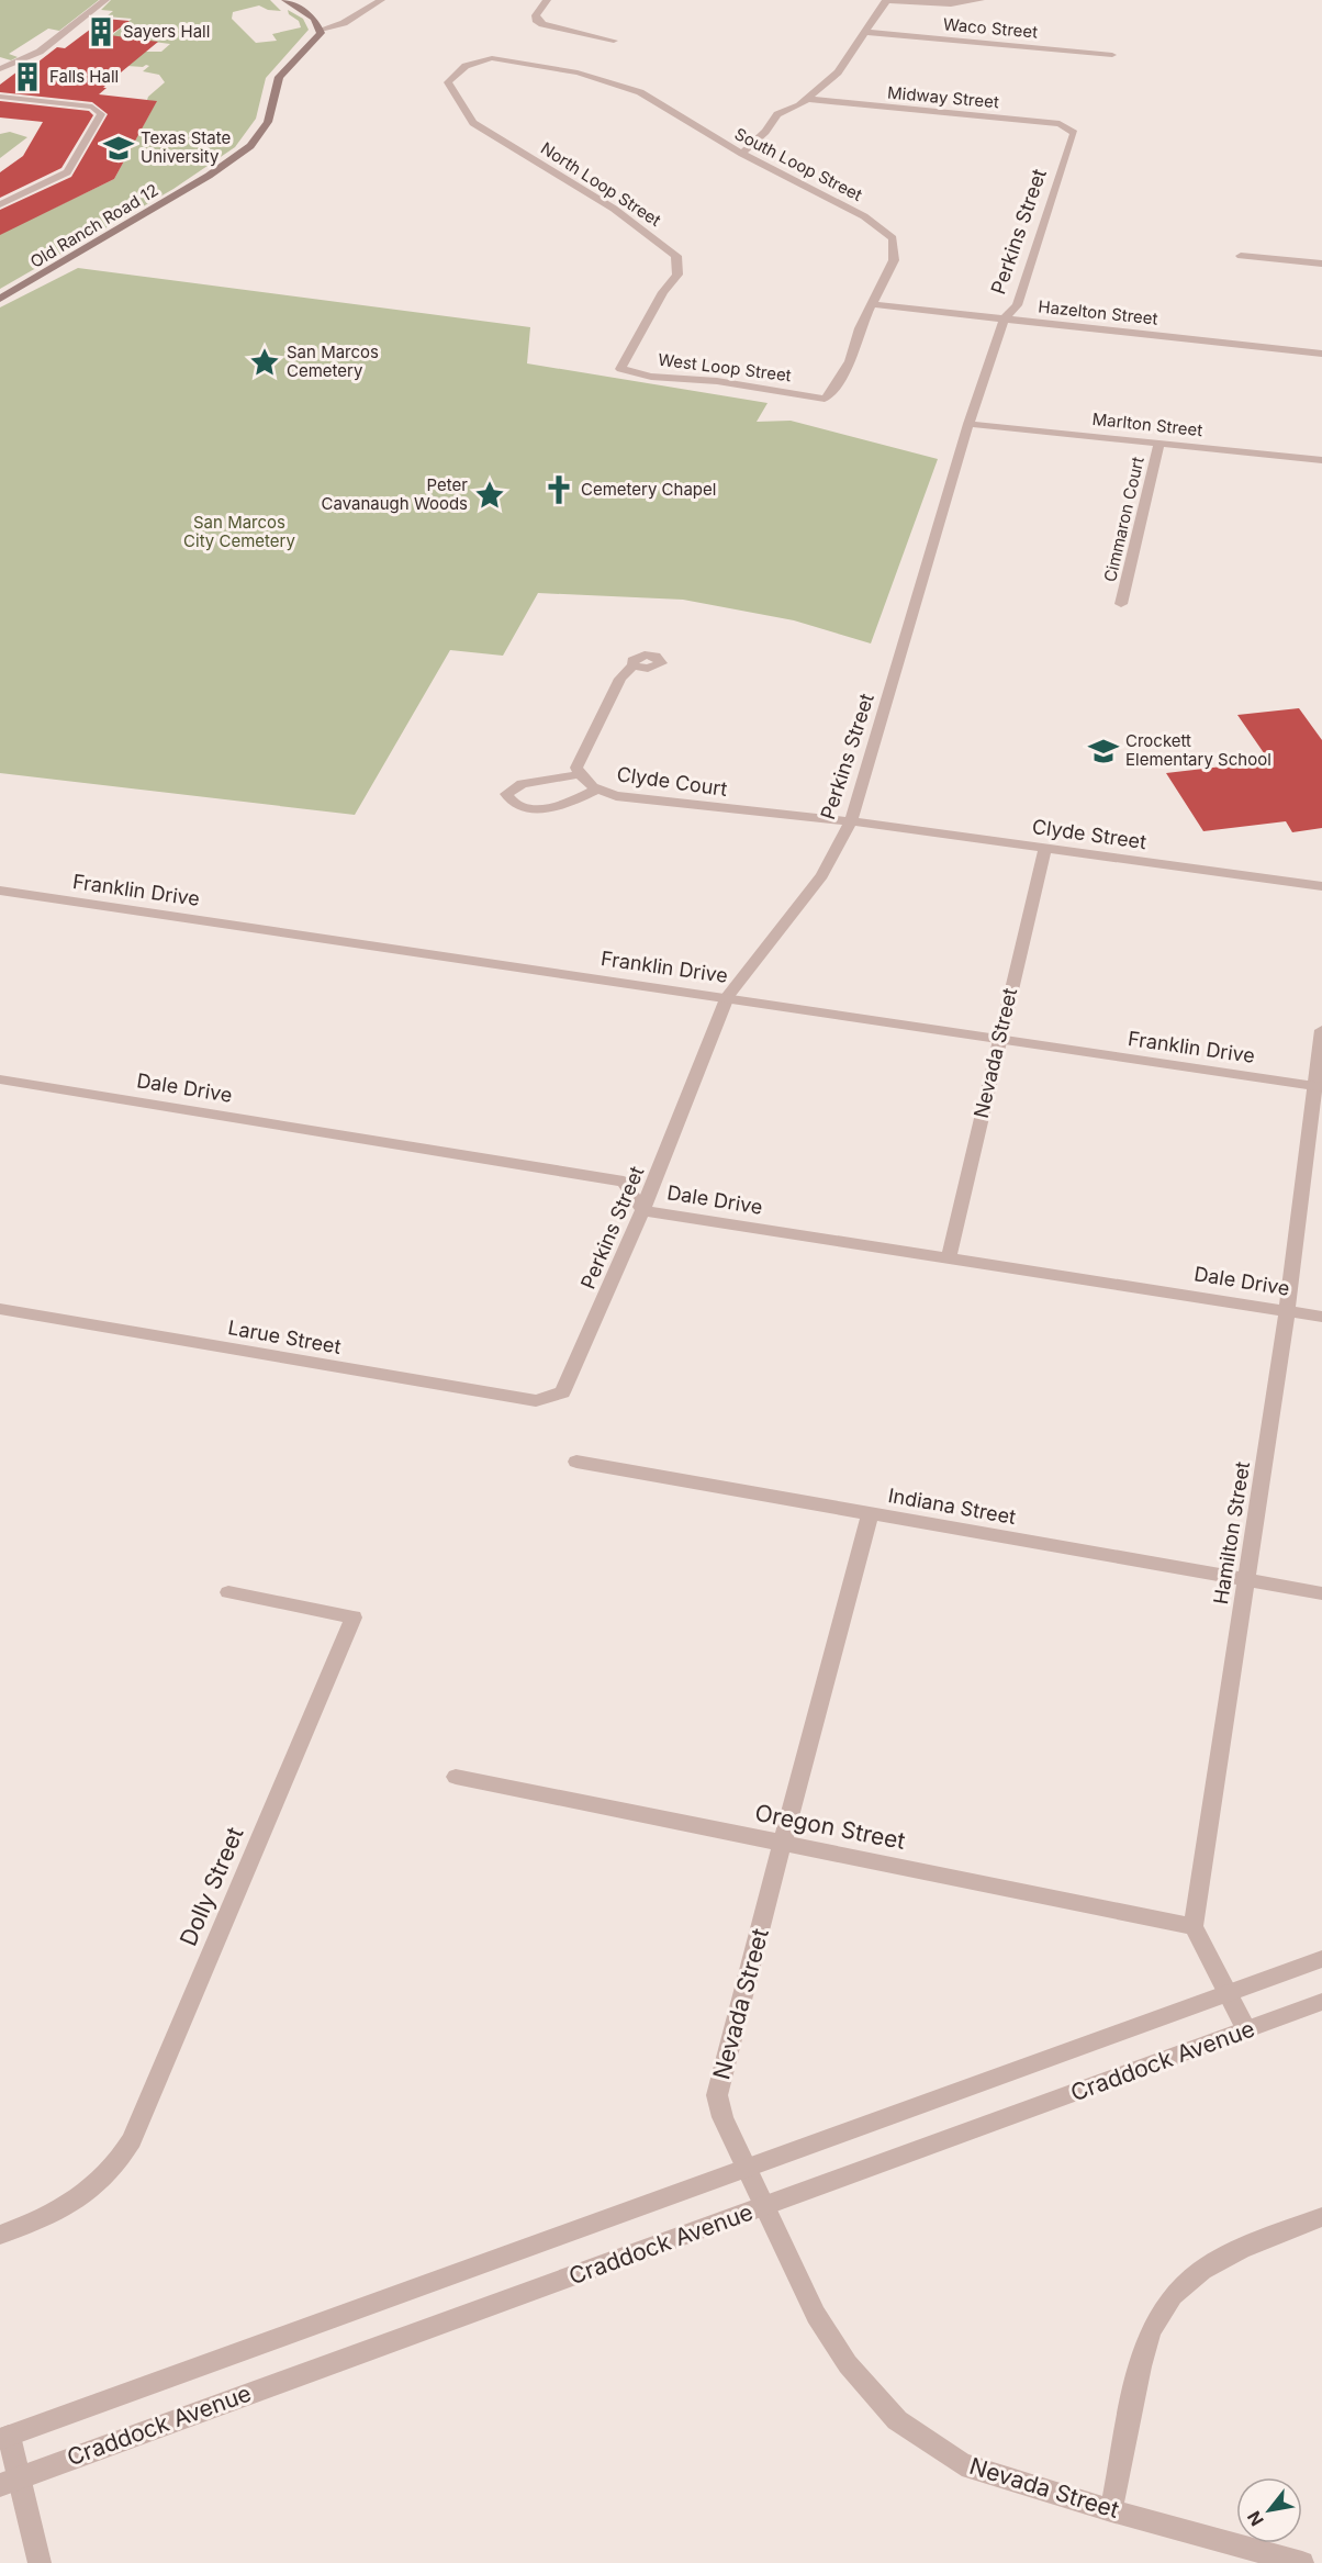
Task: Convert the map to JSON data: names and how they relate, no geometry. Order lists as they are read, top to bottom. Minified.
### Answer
{"streets":{"main road":["Old Ranch Road 12"],"street":["Waco Street","Midway Street","South Loop Street","North Loop Street","Perkins Street","Hazelton Street","West Loop Street","Marlton Street","Cimmaron Court","Clyde Court","Clyde Street","Franklin Drive","Nevada Street","Dale Drive","Larue Street","Indiana Street","Hamilton Street","Oregon Street","Dolly Street","Craddock Avenue"]},"crossings":[["Midway Street","Perkins Street"],["South Loop Street","North Loop Street"],["South Loop Street","Hazelton Street"],["South Loop Street","West Loop Street"],["North Loop Street","West Loop Street"],["Perkins Street","Hazelton Street"],["Perkins Street","Marlton Street"],["Perkins Street","Clyde Court"],["Perkins Street","Clyde Street"],["Perkins Street","Franklin Drive"],["Perkins Street","Dale Drive"],["Perkins Street","Larue Street"],["Marlton Street","Cimmaron Court"],["Clyde Court","Clyde Street"],["Clyde Street","Nevada Street"],["Franklin Drive","Nevada Street"],["Franklin Drive","Hamilton Street"],["Nevada Street","Dale Drive"],["Nevada Street","Indiana Street"],["Nevada Street","Oregon Street"],["Nevada Street","Craddock Avenue"],["Dale Drive","Hamilton Street"],["Indiana Street","Hamilton Street"],["Hamilton Street","Oregon Street"]],"parks":["San Marcos City Cemetery"],"places":{"building":["Sayers Hall","Falls Hall"],"school or university":["Texas State University","Crockett Elementary School"],"place":["San Marcos Cemetery","Peter Cavanaugh Woods"],"church":["Cemetery Chapel"]},"north":"bottom left"}
